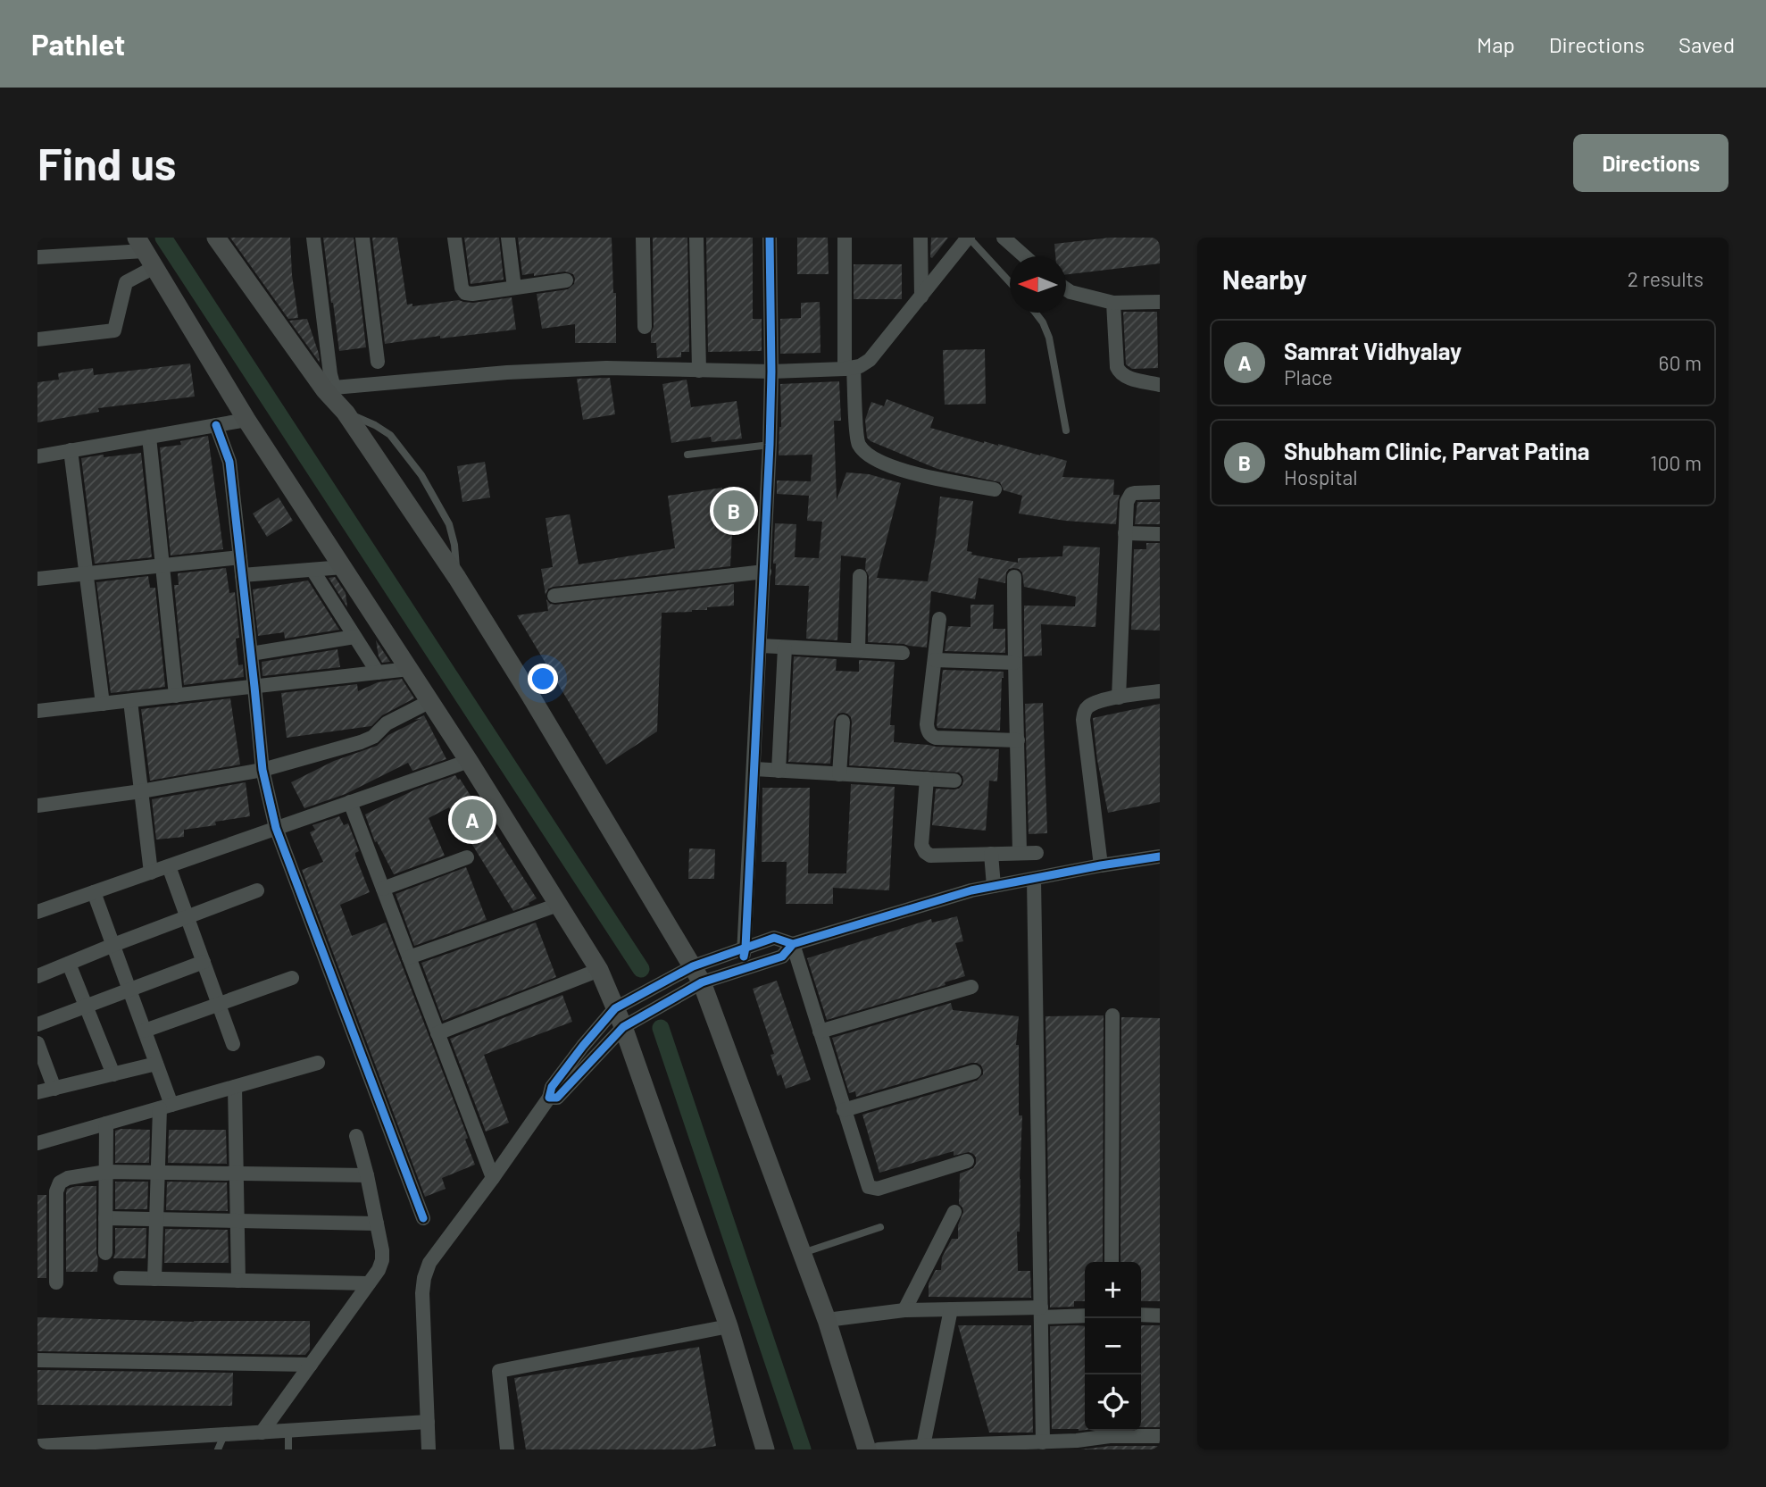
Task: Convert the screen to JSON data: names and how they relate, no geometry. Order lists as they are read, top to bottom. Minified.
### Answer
{"north":"left","page":{"header":"Pathlet","nav":["Map","Directions","Saved"],"buttons":"Directions","title":"Find us","heading":["Nearby","2 results"],"list":[{"mark":"A","name":"Samrat Vidhyalay","note":"Place","value":"60 m"},{"mark":"B","name":"Shubham Clinic, Parvat Patina","note":"Hospital","value":"100 m"}],"pins":["B","A"],"map_buttons":["+","−"]}}
